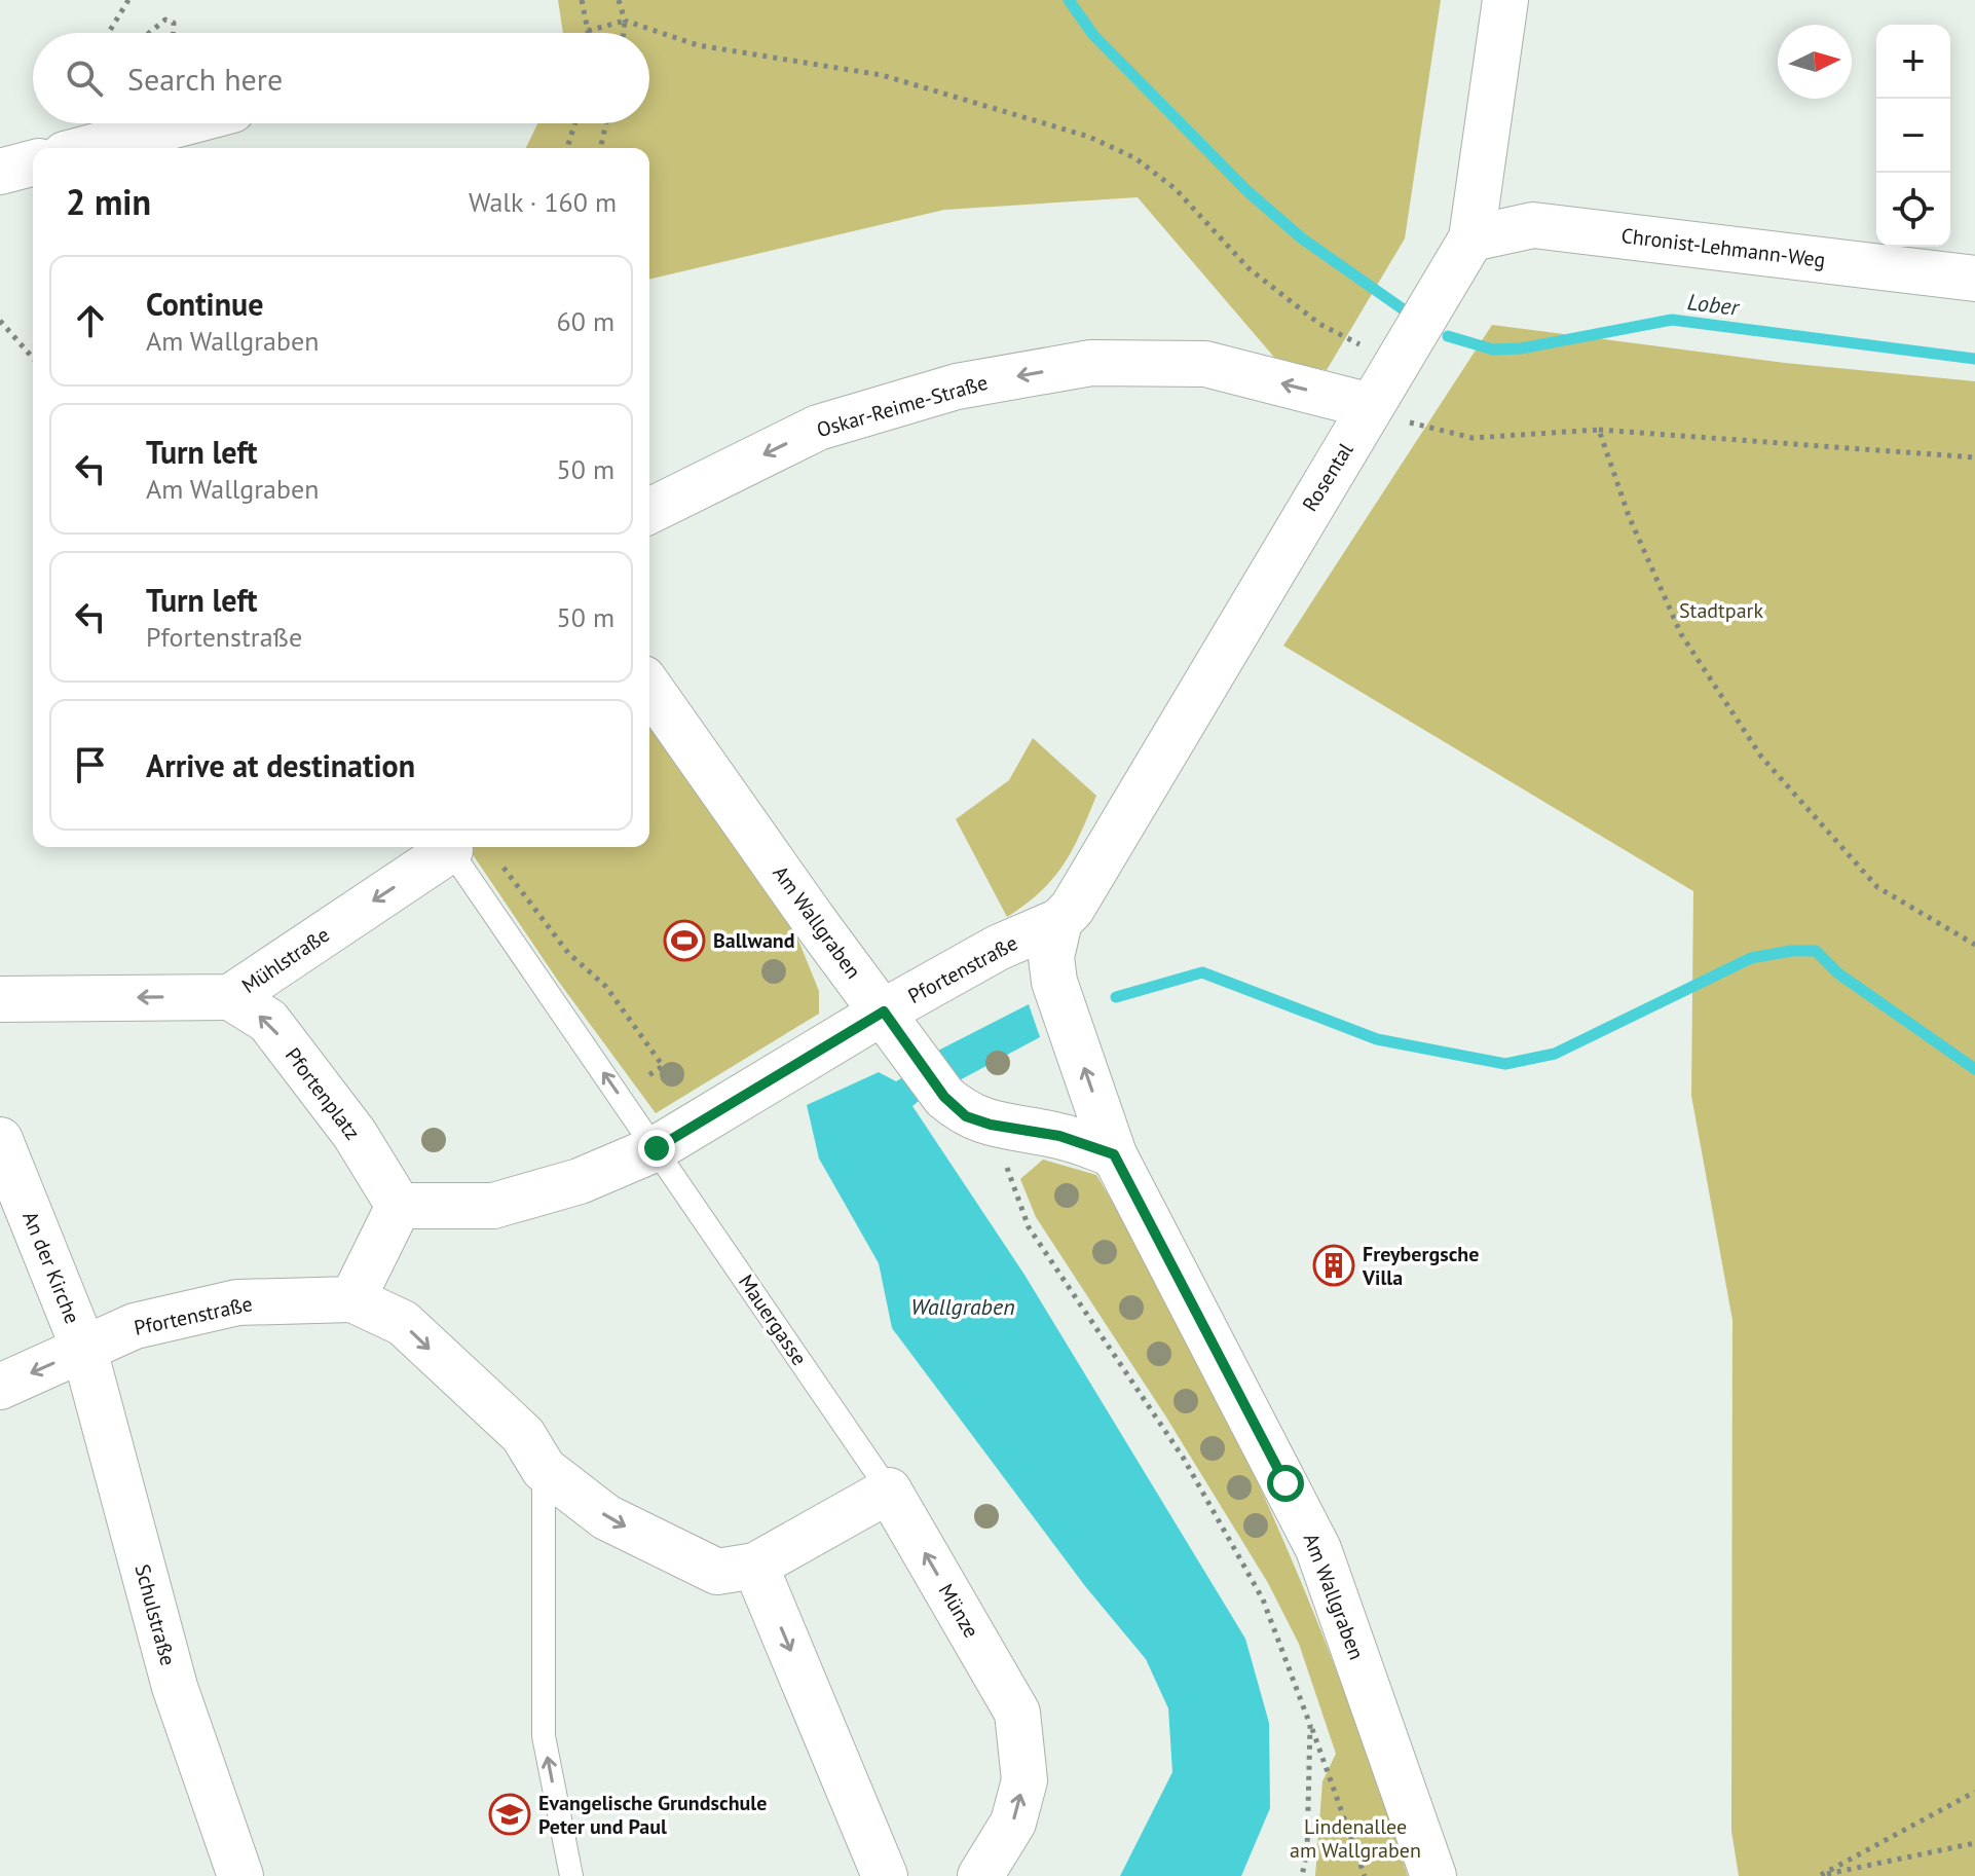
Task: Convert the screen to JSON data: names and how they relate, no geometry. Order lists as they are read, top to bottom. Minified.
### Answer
{"streets":{"street":["Chronist-Lehmann-Weg","Oskar-Reime-Straße","Rosental","Am Wallgraben","Mühlstraße","Pfortenstraße","Pfortenplatz","An der Kirche","Münze","Schulstraße"],"lane":["Mauergasse"]},"crossings":[["Chronist-Lehmann-Weg","Rosental"],["Oskar-Reime-Straße","Rosental"],["Rosental","Am Wallgraben"],["Rosental","Pfortenstraße"],["Am Wallgraben","Pfortenstraße"],["Mühlstraße","Pfortenplatz"],["Pfortenstraße","Pfortenplatz"],["Pfortenstraße","An der Kirche"],["Pfortenstraße","Mauergasse"],["Pfortenstraße","Schulstraße"],["An der Kirche","Schulstraße"],["Mauergasse","Münze"]],"one_way":["Oskar-Reime-Straße","Mühlstraße","Pfortenplatz","Mauergasse"],"water":["Lober","Wallgraben"],"parks":["Stadtpark","Lindenallee am Wallgraben"],"places":{"sports":["Ballwand"],"building":["Freybergsche Villa"],"school or university":["Evangelische Grundschule Peter und Paul"]},"north":"right","page":{"map_buttons":["+","−"],"search":"Search here","heading":["2 min","Walk · 160 m"],"list":[["Continue","Am Wallgraben","60 m"],["Turn left","Am Wallgraben","50 m"],["Turn left","Pfortenstraße","50 m"],"Arrive at destination"]}}
